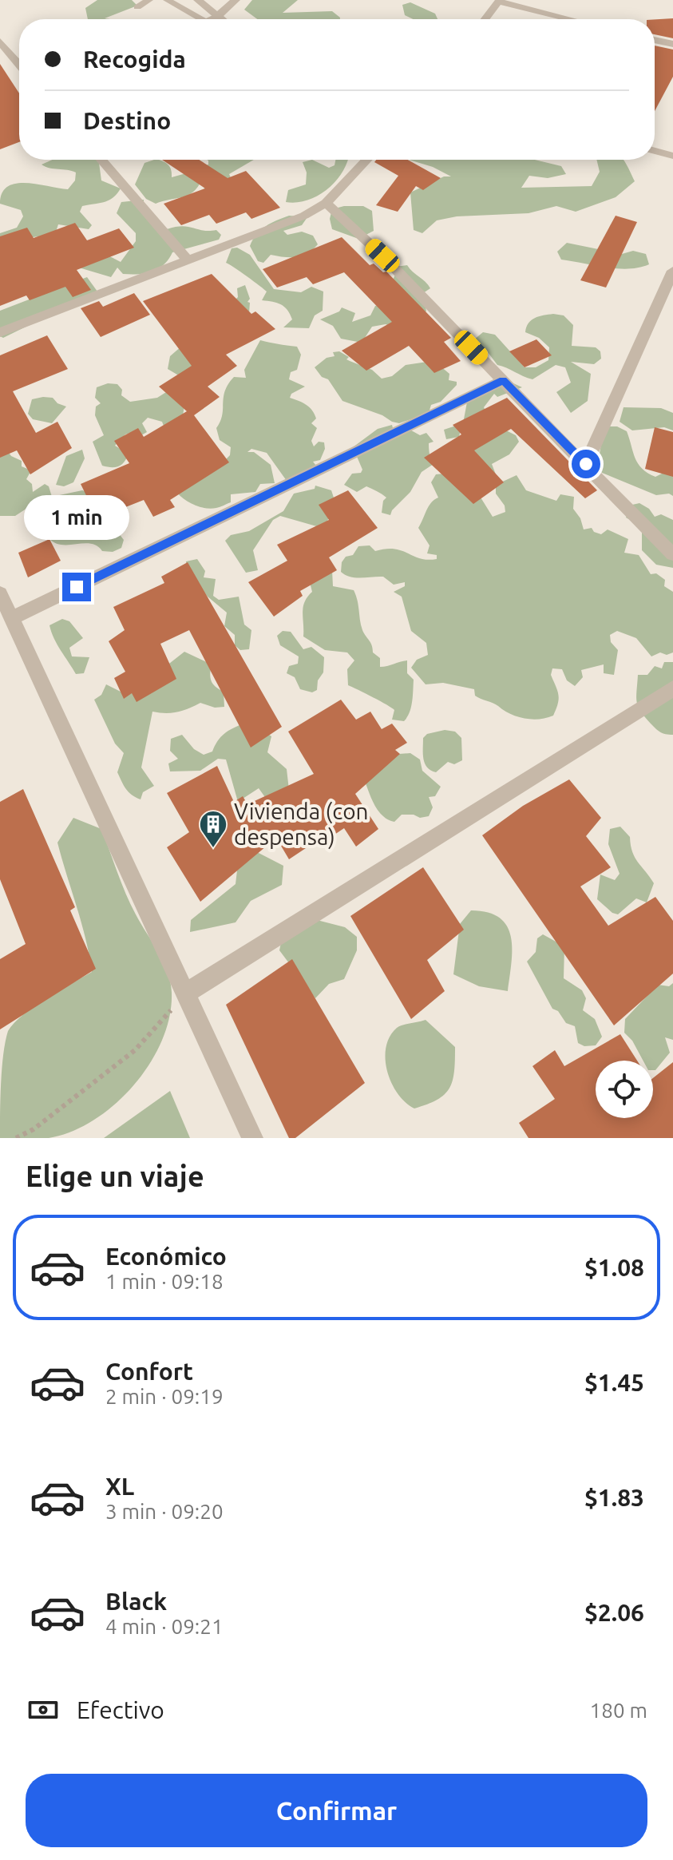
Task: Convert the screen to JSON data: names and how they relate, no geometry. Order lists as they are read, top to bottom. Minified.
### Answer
{"places":{"building":["Vivienda (con despensa)"]},"page":{"banner":["Recogida","Destino"],"bubble":"1 min","heading":"Elige un viaje","list":[{"name":"Económico","note":"1 min · 09:18","value":"$1.08"},{"name":"Confort","note":"2 min · 09:19","value":"$1.45"},{"name":"XL","note":"3 min · 09:20","value":"$1.83"},{"name":"Black","note":"4 min · 09:21","value":"$2.06"}],"pay":["Efectivo","180 m"],"buttons":"Confirmar"}}
